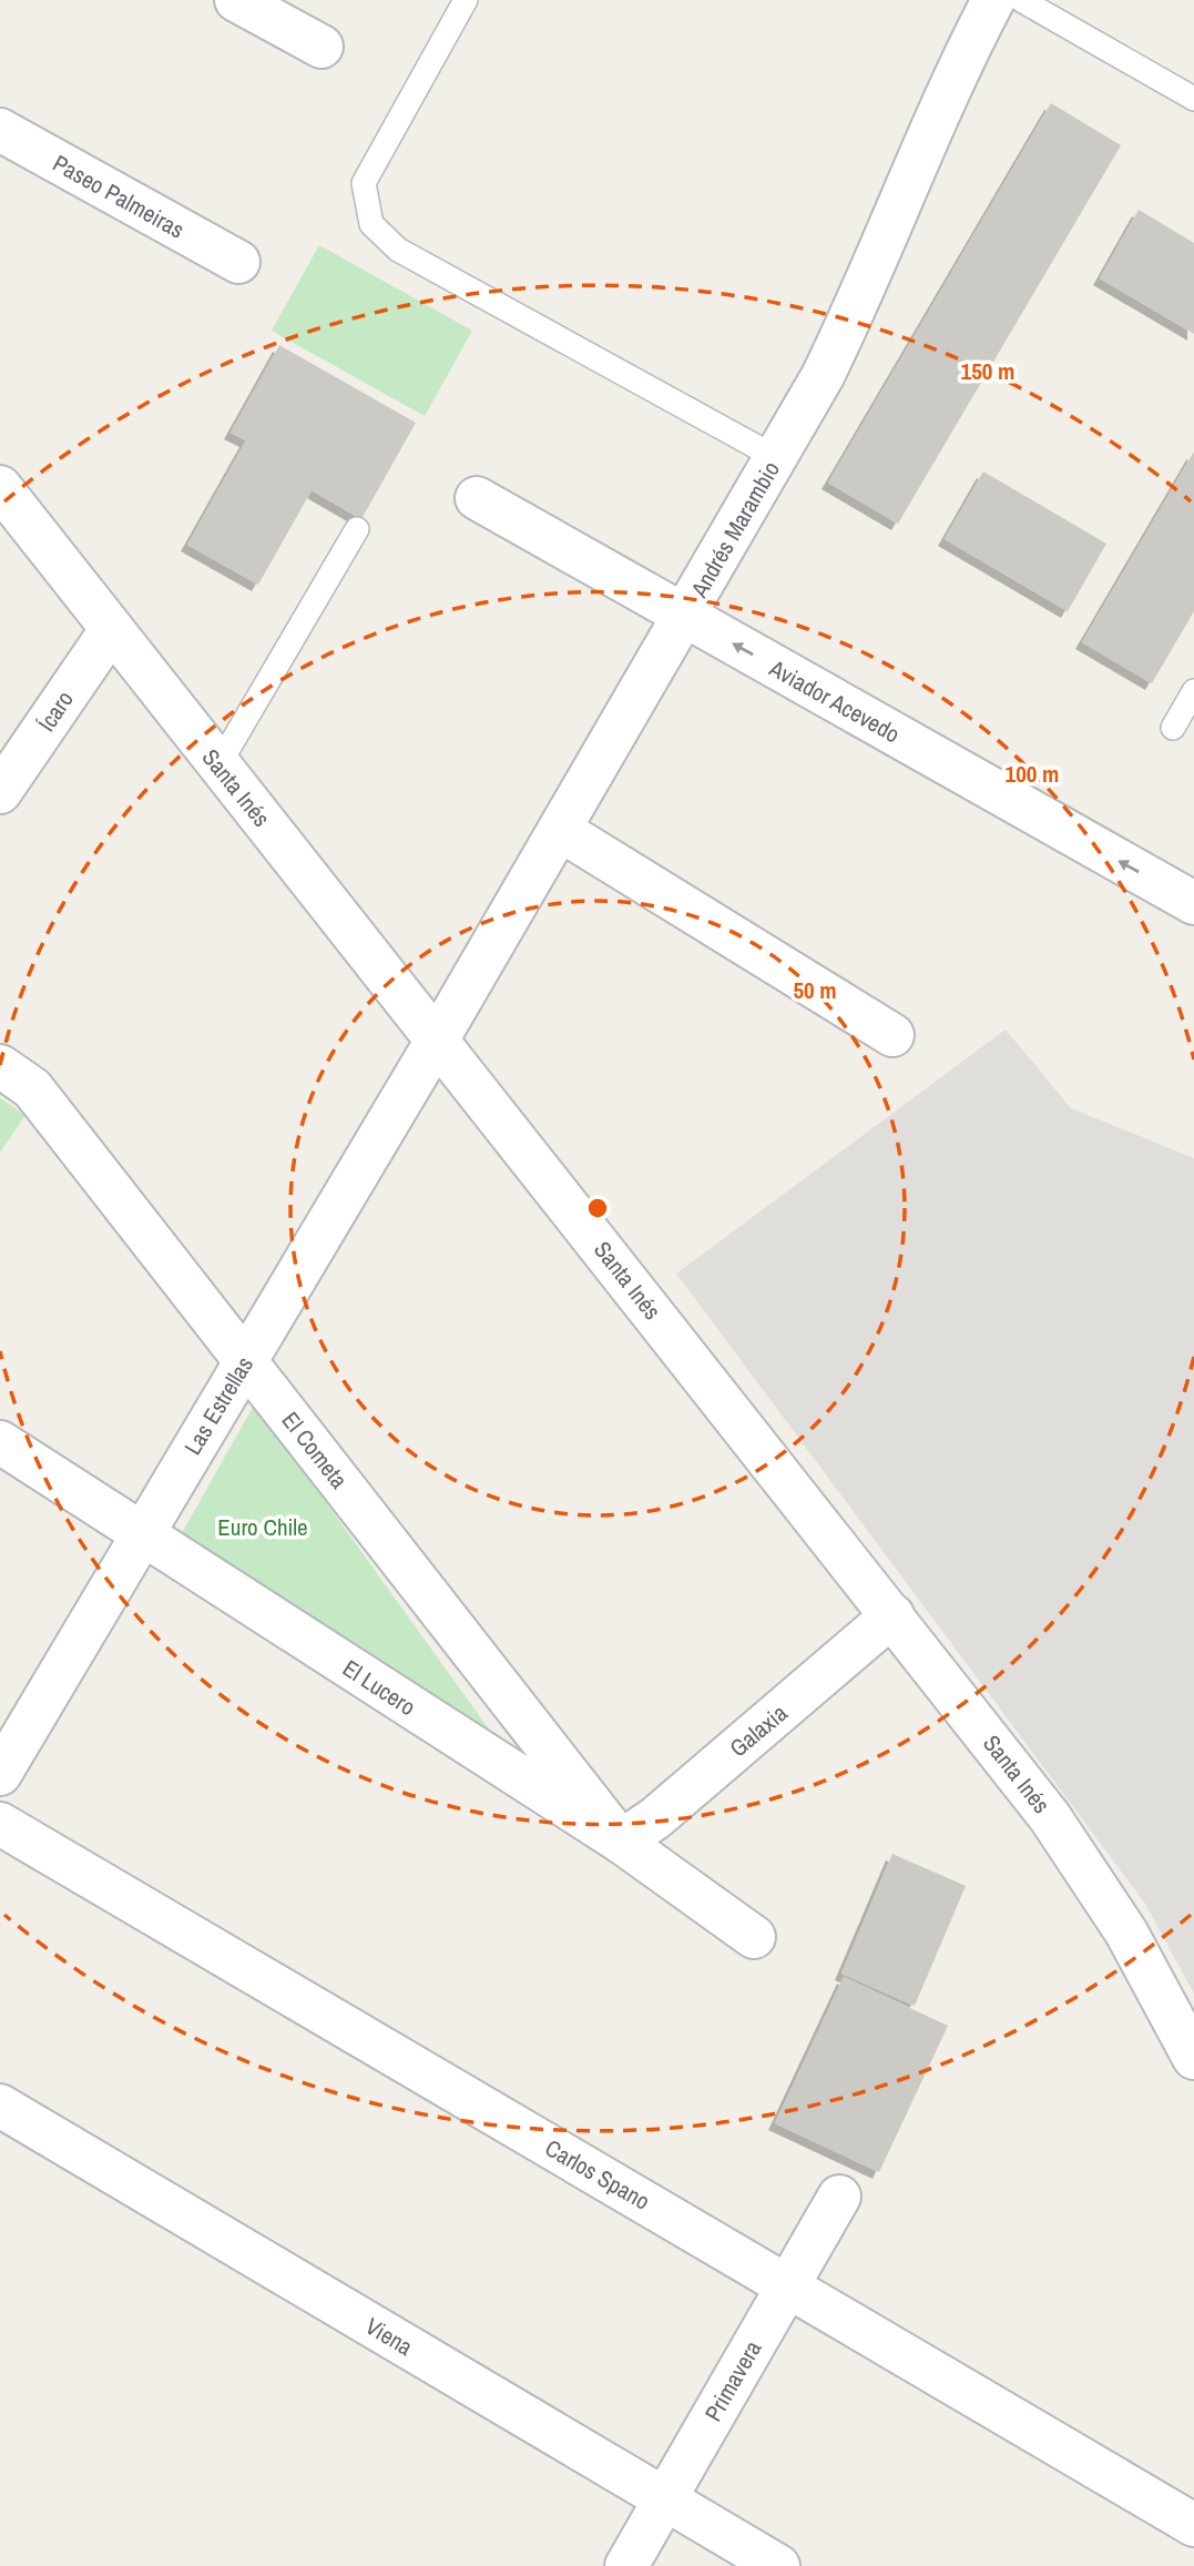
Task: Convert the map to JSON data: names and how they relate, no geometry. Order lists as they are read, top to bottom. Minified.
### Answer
{"streets":{"street":["Paseo Palmeiras","Andrés Marambio","Aviador Acevedo","Ícaro","Santa Inés","Las Estrellas","El Cometa","El Lucero","Galaxia","Carlos Spano","Viena","Primavera"]},"crossings":[["Andrés Marambio","Aviador Acevedo"],["Andrés Marambio","Santa Inés"],["Andrés Marambio","Las Estrellas"],["Ícaro","Santa Inés"],["Santa Inés","Las Estrellas"],["Santa Inés","Galaxia"],["Las Estrellas","El Cometa"],["Las Estrellas","El Lucero"],["El Cometa","El Lucero"],["El Cometa","Galaxia"],["El Lucero","Galaxia"],["Carlos Spano","Primavera"],["Viena","Primavera"]],"parks":["Euro Chile"],"rings":["150 m","100 m","50 m"]}
